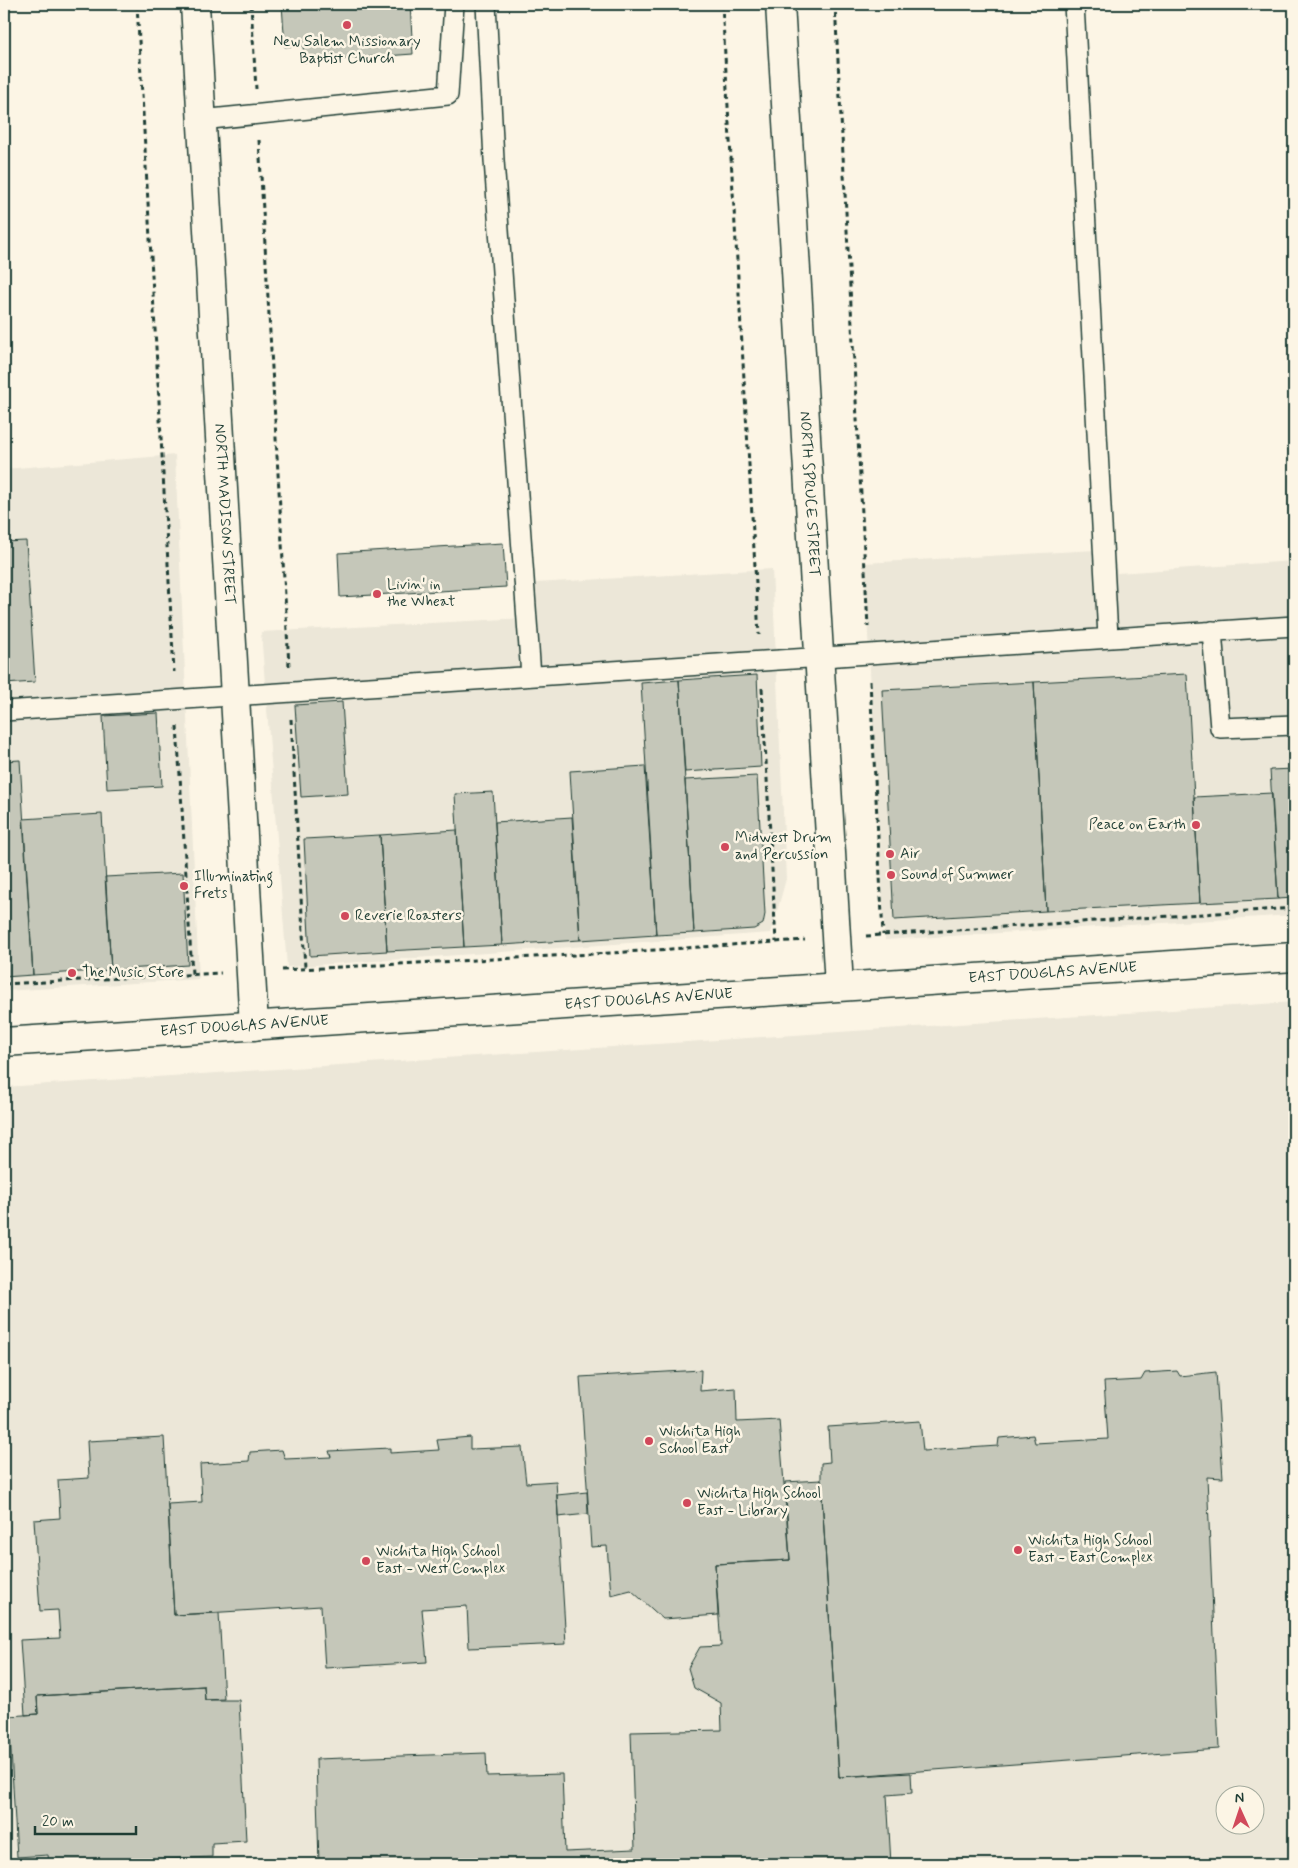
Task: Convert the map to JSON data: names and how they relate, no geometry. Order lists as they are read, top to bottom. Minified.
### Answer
{"streets":{"street":["NORTH SPRUCE STREET","NORTH MADISON STREET","EAST DOUGLAS AVENUE"]},"crossings":[["NORTH SPRUCE STREET","EAST DOUGLAS AVENUE"],["NORTH MADISON STREET","EAST DOUGLAS AVENUE"]],"places":["New Salem Missionary Baptist Church","Livin' in the Wheat","Peace on Earth","Midwest Drum and Percussion","Air","Sound of Summer","Illuminating Frets","Reverie Roasters","The Music Store","Wichita High School East","Wichita High School East - Library","Wichita High School East - East Complex","Wichita High School East - West Complex"],"scale_bar":"20 m","north":"top"}
